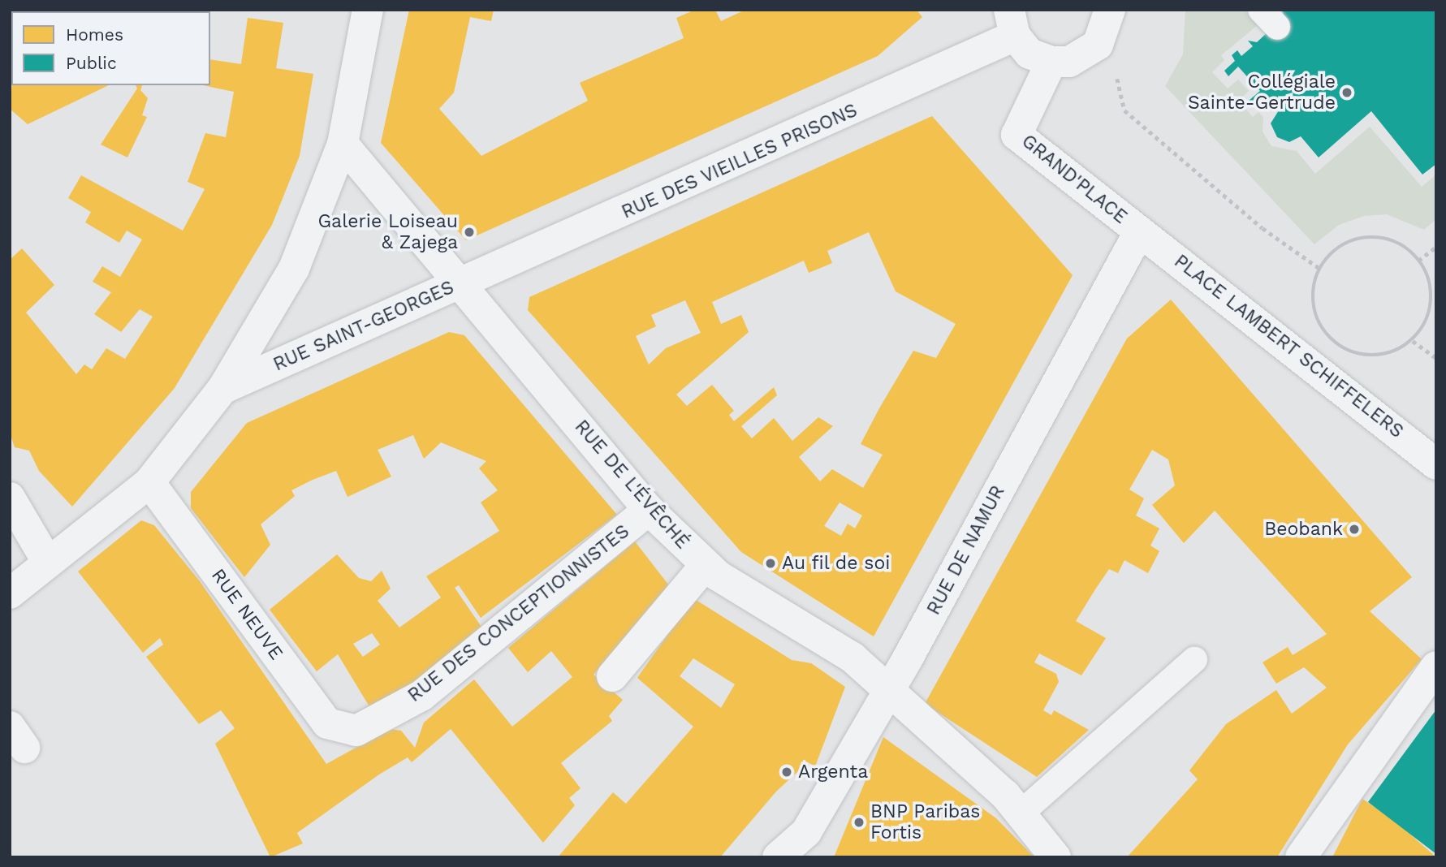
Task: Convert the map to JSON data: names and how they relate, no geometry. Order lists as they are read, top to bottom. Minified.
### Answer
{"streets":{"street":["RUE DES VIEILLES PRISONS","GRAND'PLACE","RUE SAINT-GEORGES","PLACE LAMBERT SCHIFFELERS","RUE DE L'ÉVÊCHÉ","RUE DE NAMUR","RUE DES CONCEPTIONNISTES","RUE NEUVE"]},"crossings":[["RUE DES VIEILLES PRISONS","RUE SAINT-GEORGES"],["RUE DES VIEILLES PRISONS","RUE DE L'ÉVÊCHÉ"],["GRAND'PLACE","PLACE LAMBERT SCHIFFELERS"],["GRAND'PLACE","RUE DE NAMUR"],["RUE SAINT-GEORGES","RUE DE L'ÉVÊCHÉ"],["RUE SAINT-GEORGES","RUE NEUVE"],["PLACE LAMBERT SCHIFFELERS","RUE DE NAMUR"],["RUE DE L'ÉVÊCHÉ","RUE DE NAMUR"],["RUE DE L'ÉVÊCHÉ","RUE DES CONCEPTIONNISTES"],["RUE DES CONCEPTIONNISTES","RUE NEUVE"]],"places":["Collégiale Sainte-Gertrude","Galerie Loiseau & Zajega","Beobank","Au fil de soi","Argenta","BNP Paribas Fortis"],"legend":["Homes","Public"]}
